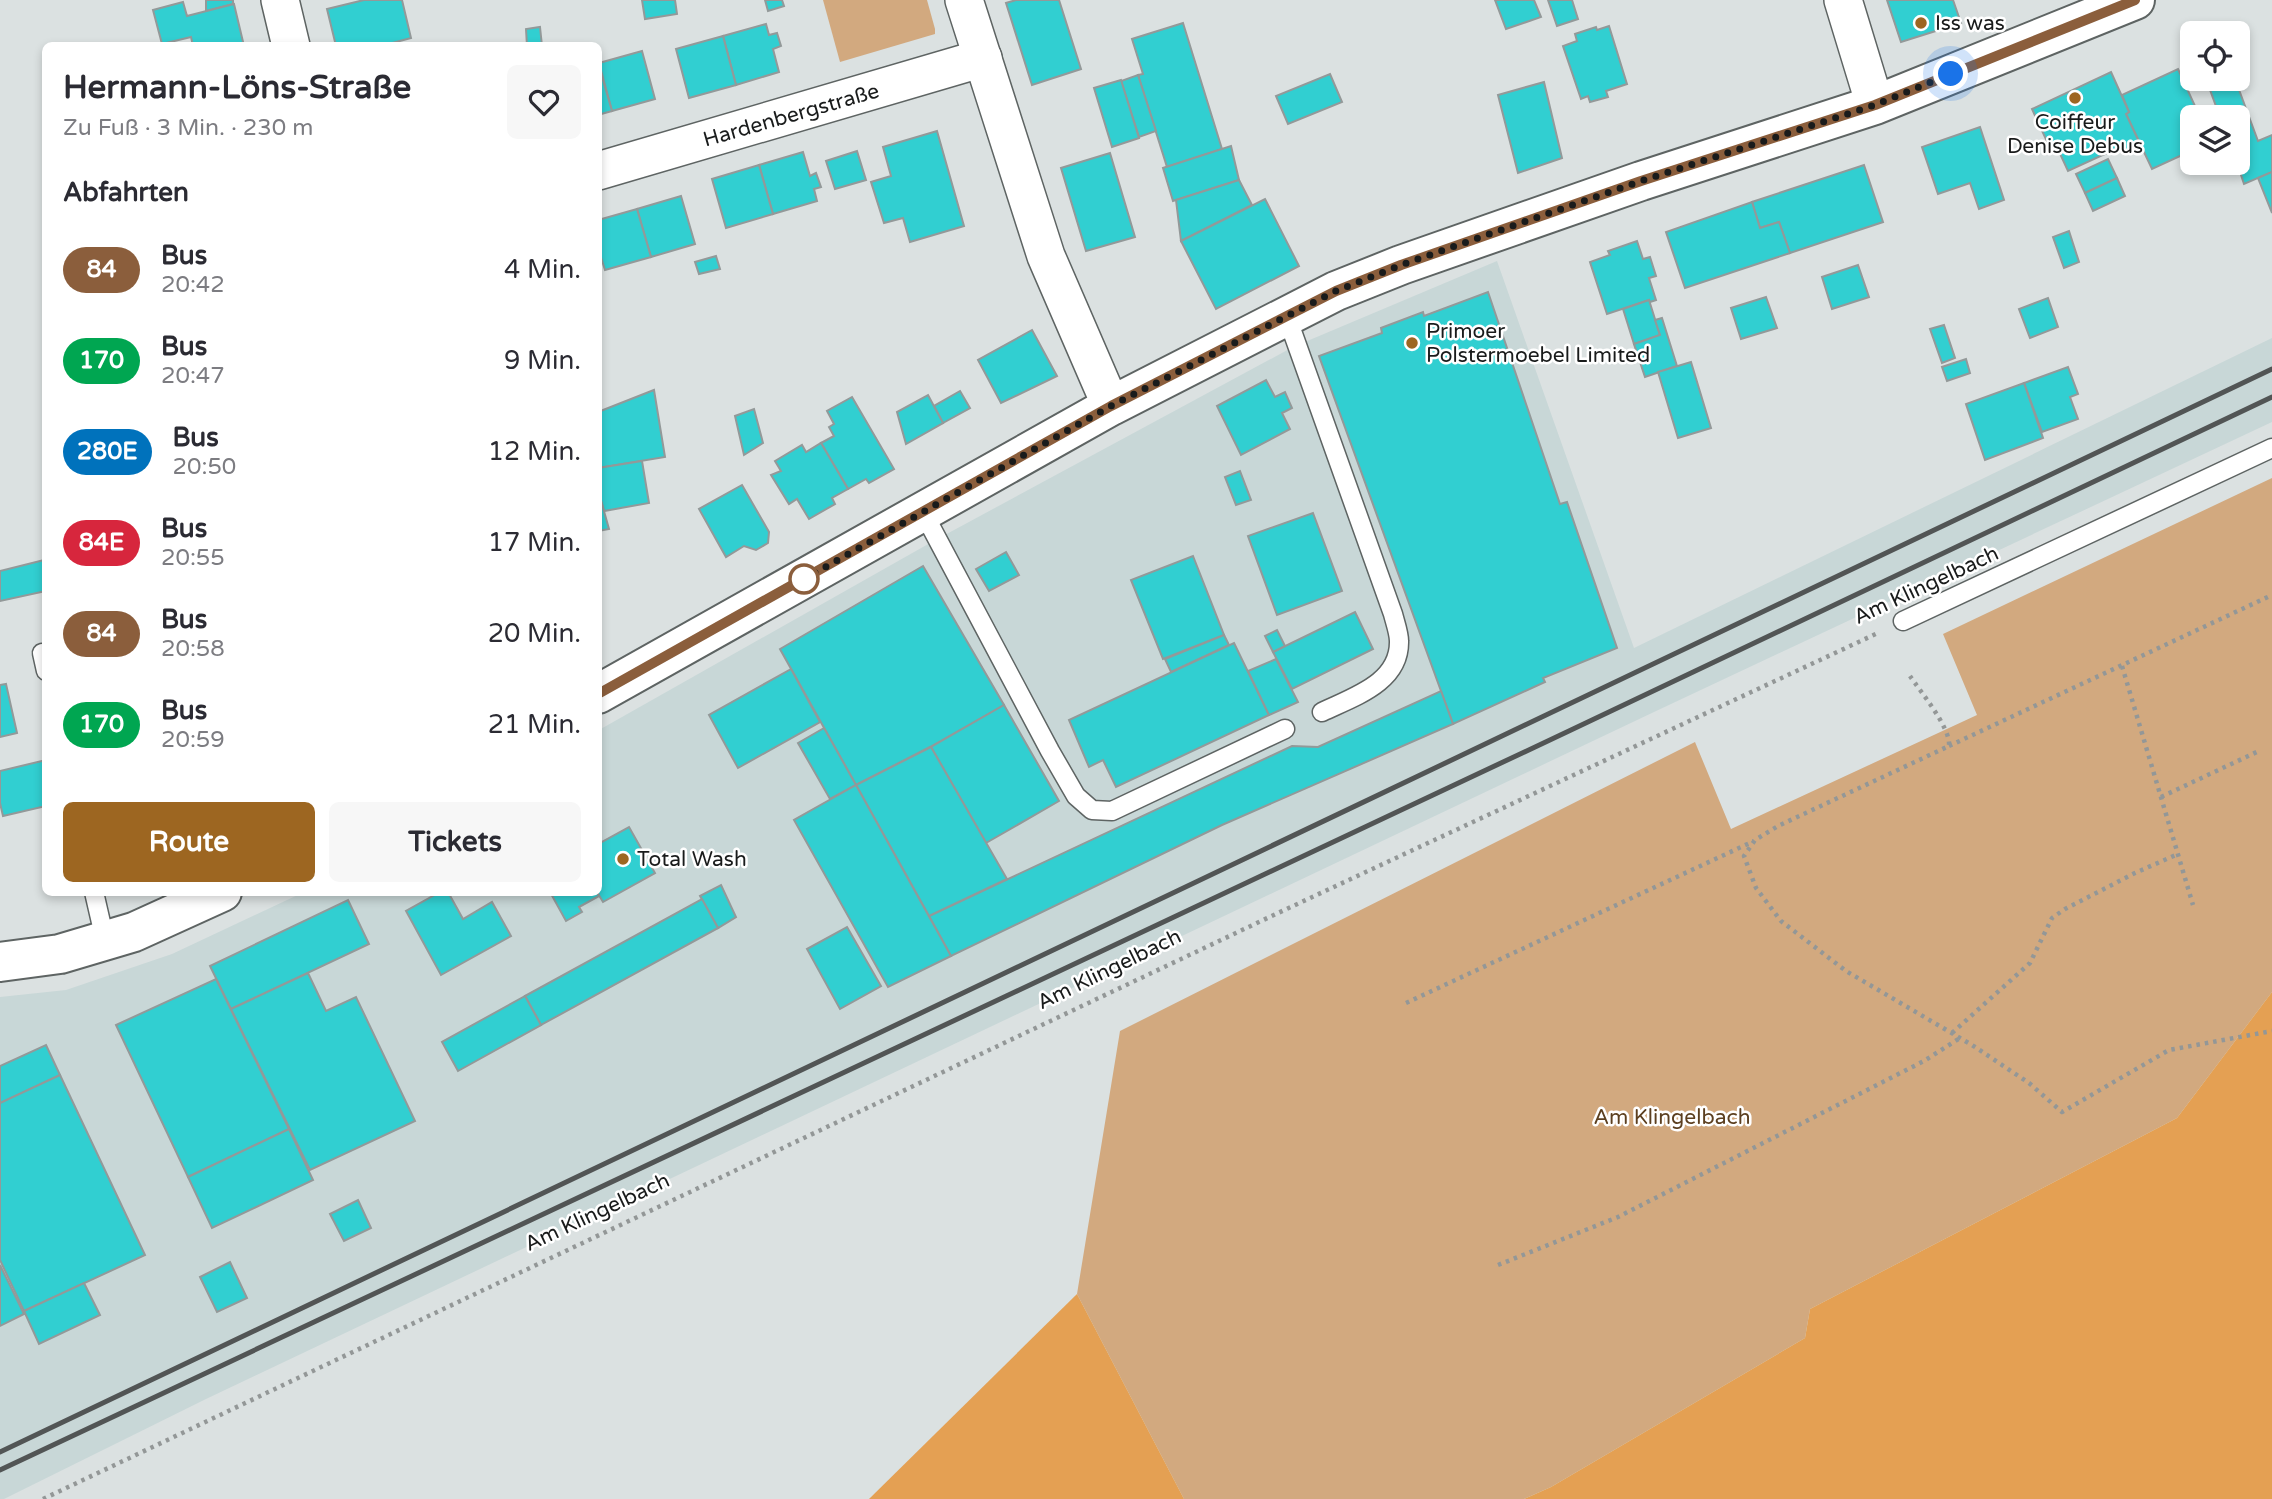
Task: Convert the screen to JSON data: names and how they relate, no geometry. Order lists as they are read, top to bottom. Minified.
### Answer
{"streets":{"street":["Hardenbergstraße"],"lane":["Am Klingelbach"]},"parks":["Am Klingelbach"],"places":["Iss was","Coiffeur Denise Debus","Primoer Polstermoebel Limited","Total Wash"],"lines":["bus line 84"],"page":{"heading":[["Hermann-Löns-Straße","Zu Fuß · 3 Min. · 230 m"],"Abfahrten"],"list":[{"mark":"84","name":"Bus","note":"20:42","value":"4 Min."},{"mark":"170","name":"Bus","note":"20:47","value":"9 Min."},{"mark":"280E","name":"Bus","note":"20:50","value":"12 Min."},{"mark":"84E","name":"Bus","note":"20:55","value":"17 Min."},{"mark":"84","name":"Bus","note":"20:58","value":"20 Min."},{"mark":"170","name":"Bus","note":"20:59","value":"21 Min."}],"buttons":["Route","Tickets"]}}
